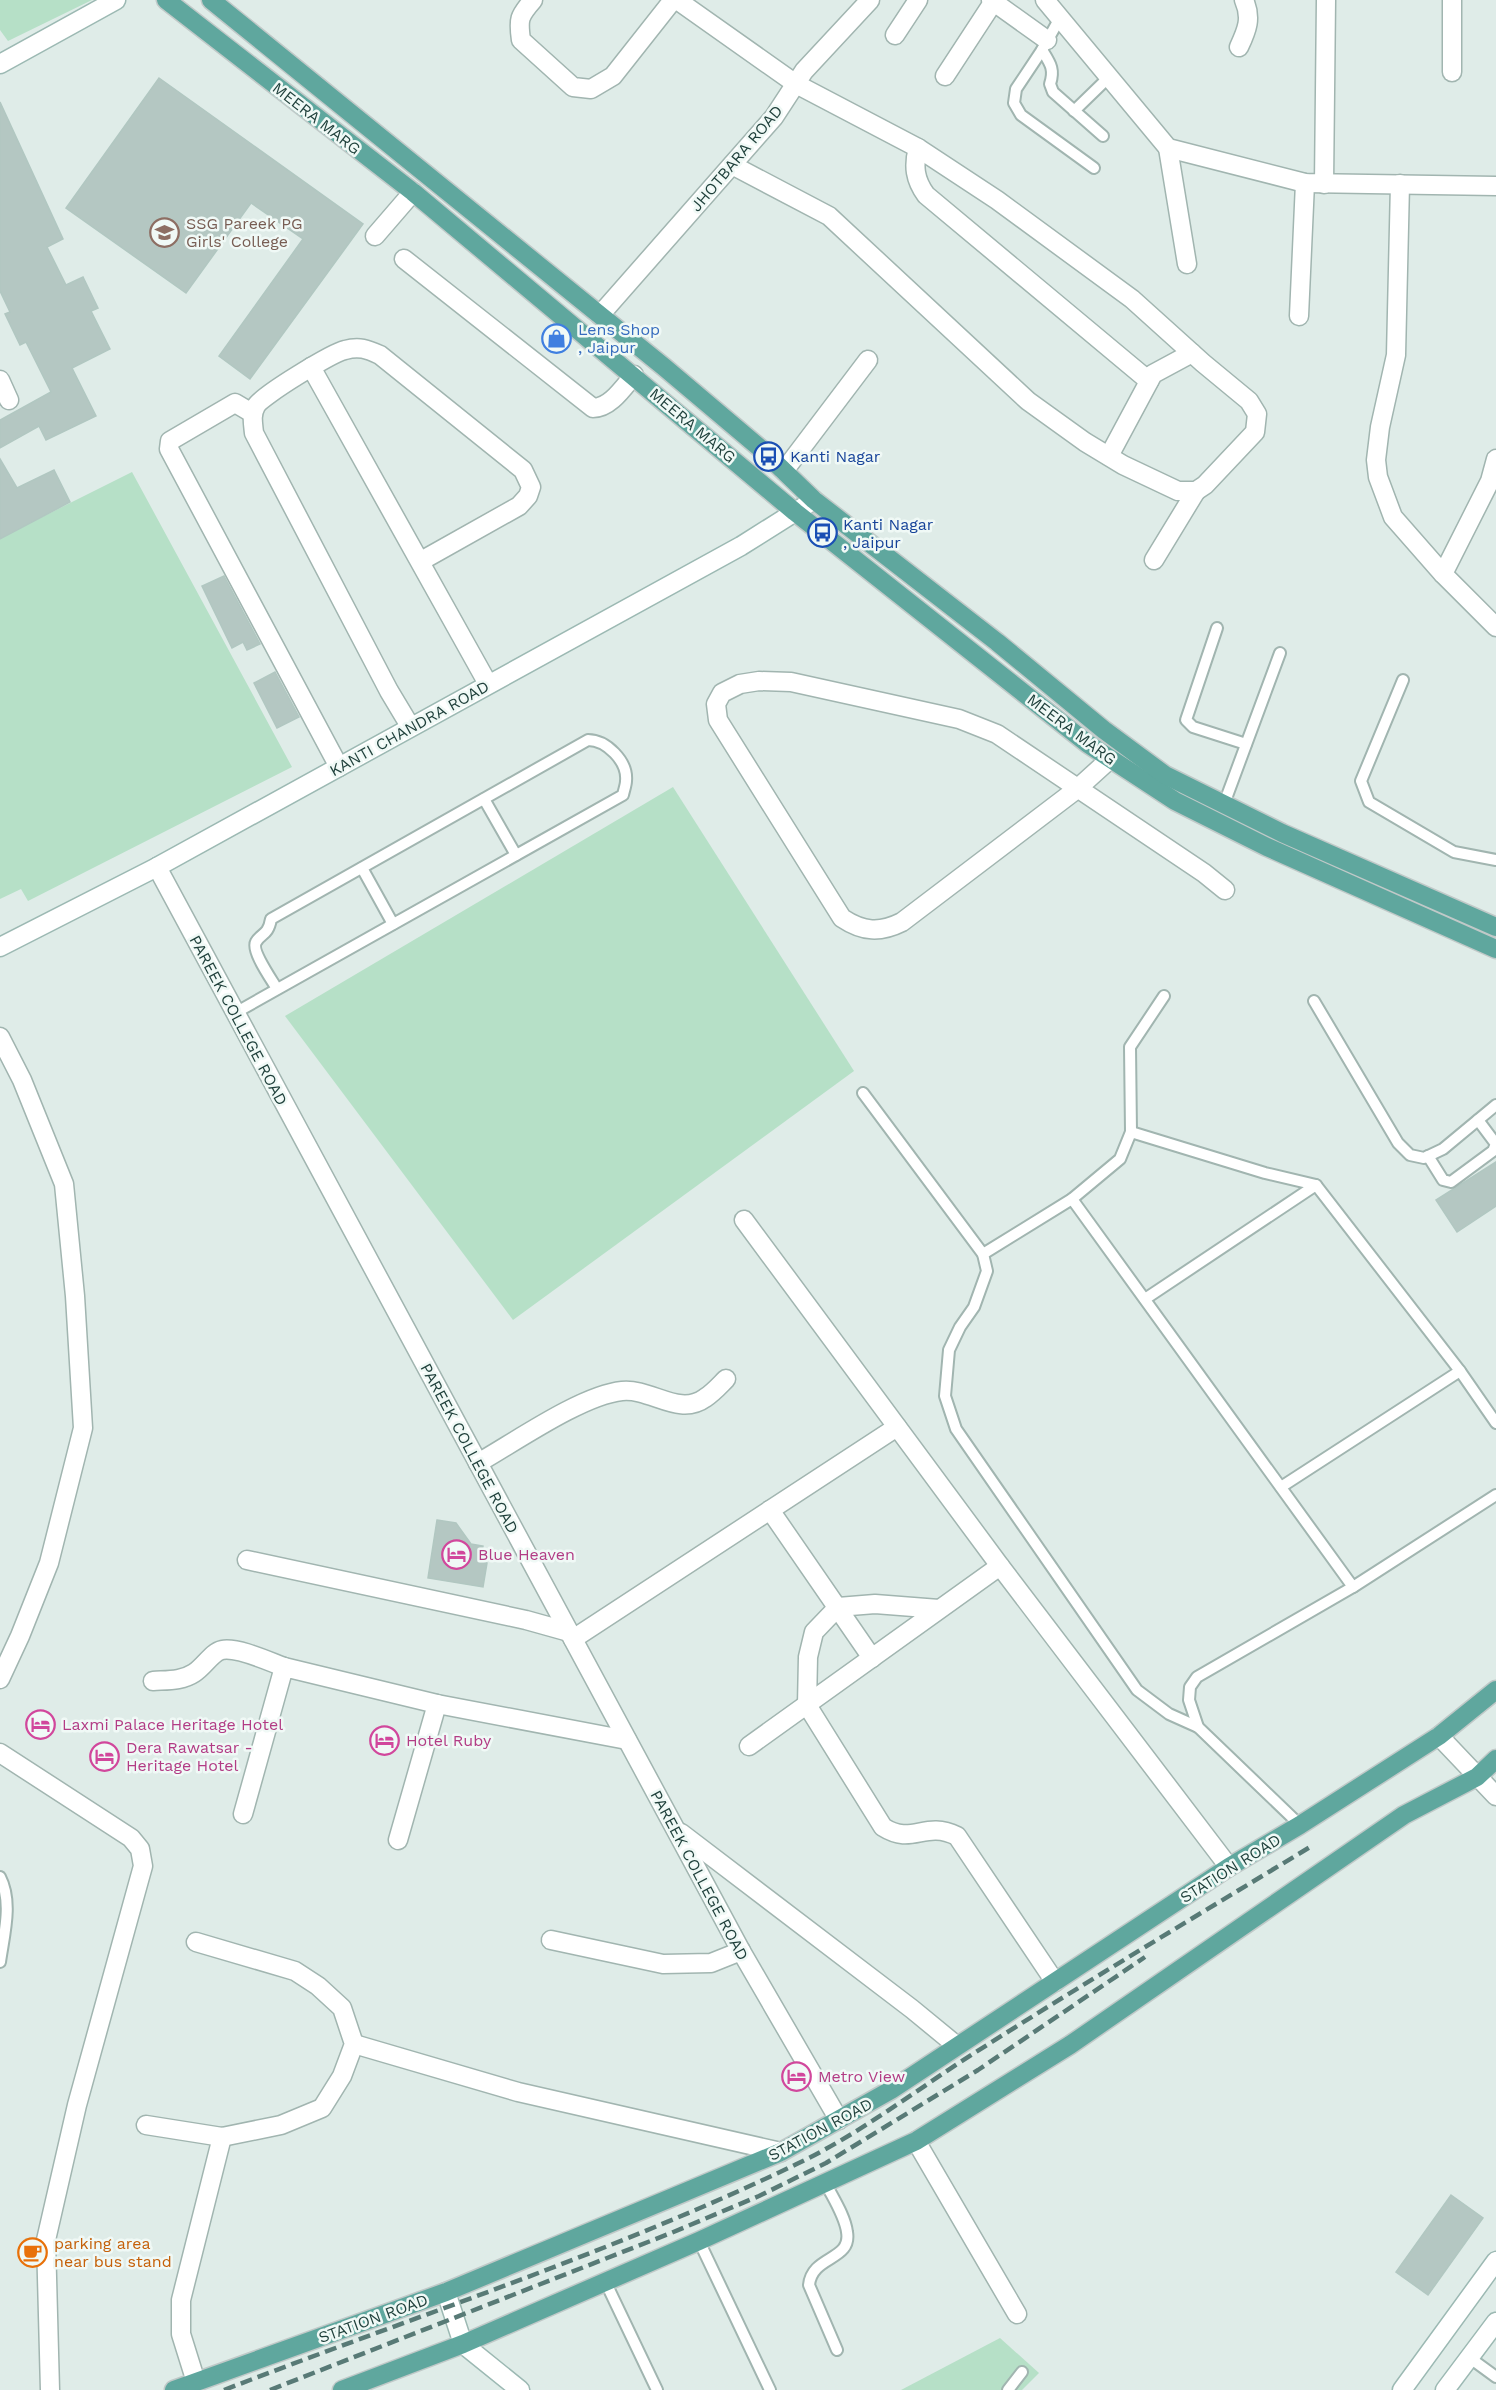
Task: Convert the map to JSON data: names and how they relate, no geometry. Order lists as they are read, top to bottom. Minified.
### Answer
{"streets":{"main road":["MEERA MARG","STATION ROAD"],"street":["JHOTBARA ROAD","KANTI CHANDRA ROAD","PAREEK COLLEGE ROAD"]},"crossings":[["MEERA MARG","JHOTBARA ROAD"],["MEERA MARG","KANTI CHANDRA ROAD"],["KANTI CHANDRA ROAD","PAREEK COLLEGE ROAD"],["PAREEK COLLEGE ROAD","STATION ROAD"]],"places":{"school or university":["SSG Pareek PG Girls' College"],"shop":["Lens Shop , Jaipur"],"bus stop":["Kanti Nagar","Kanti Nagar , Jaipur"],"hotel":["Blue Heaven","Laxmi Palace Heritage Hotel","Hotel Ruby","Dera Rawatsar - Heritage Hotel","Metro View"],"cafe":["parking area near bus stand"]}}
